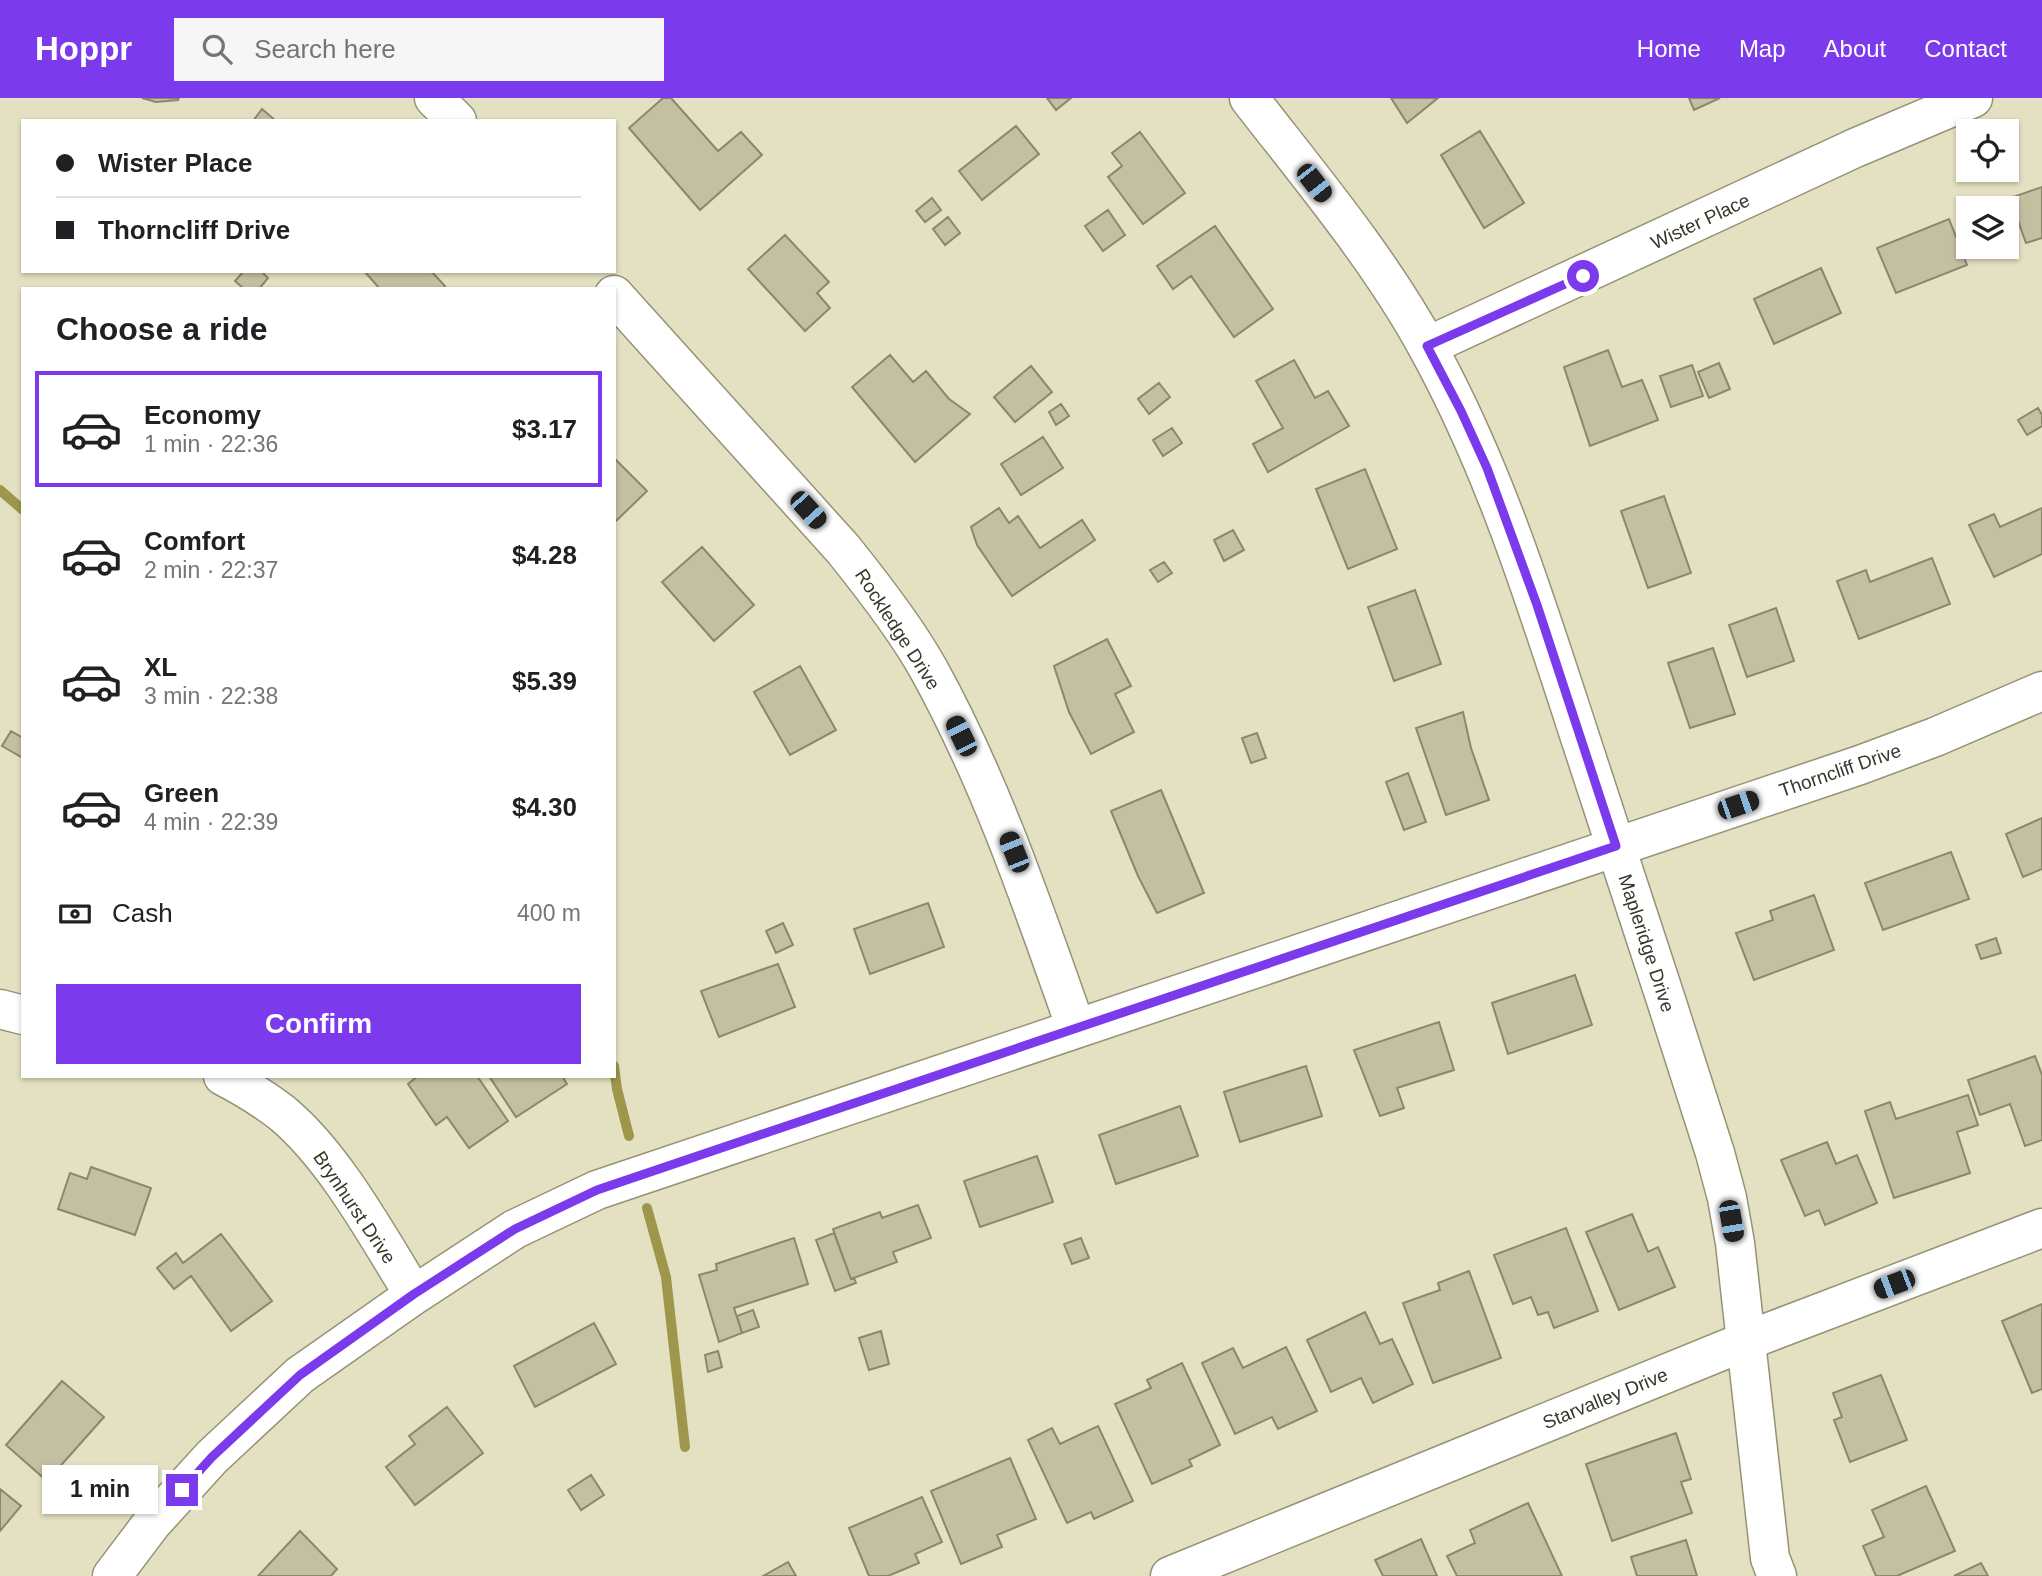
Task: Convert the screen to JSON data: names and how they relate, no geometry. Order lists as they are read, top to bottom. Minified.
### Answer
{"streets":{"street":["Wister Place","Rockledge Drive","Thorncliff Drive","Mapleridge Drive","Brynhurst Drive","Starvalley Drive"]},"crossings":[["Wister Place","Mapleridge Drive"],["Rockledge Drive","Thorncliff Drive"],["Thorncliff Drive","Mapleridge Drive"],["Thorncliff Drive","Brynhurst Drive"],["Mapleridge Drive","Starvalley Drive"]],"page":{"header":"Hoppr","search":"Search here","nav":["Home","Map","About","Contact"],"banner":["Wister Place","Thorncliff Drive"],"heading":"Choose a ride","list":[{"name":"Economy","note":"1 min · 22:36","value":"$3.17"},{"name":"Comfort","note":"2 min · 22:37","value":"$4.28"},{"name":"XL","note":"3 min · 22:38","value":"$5.39"},{"name":"Green","note":"4 min · 22:39","value":"$4.30"}],"pay":["Cash","400 m"],"buttons":"Confirm","bubble":"1 min"}}
